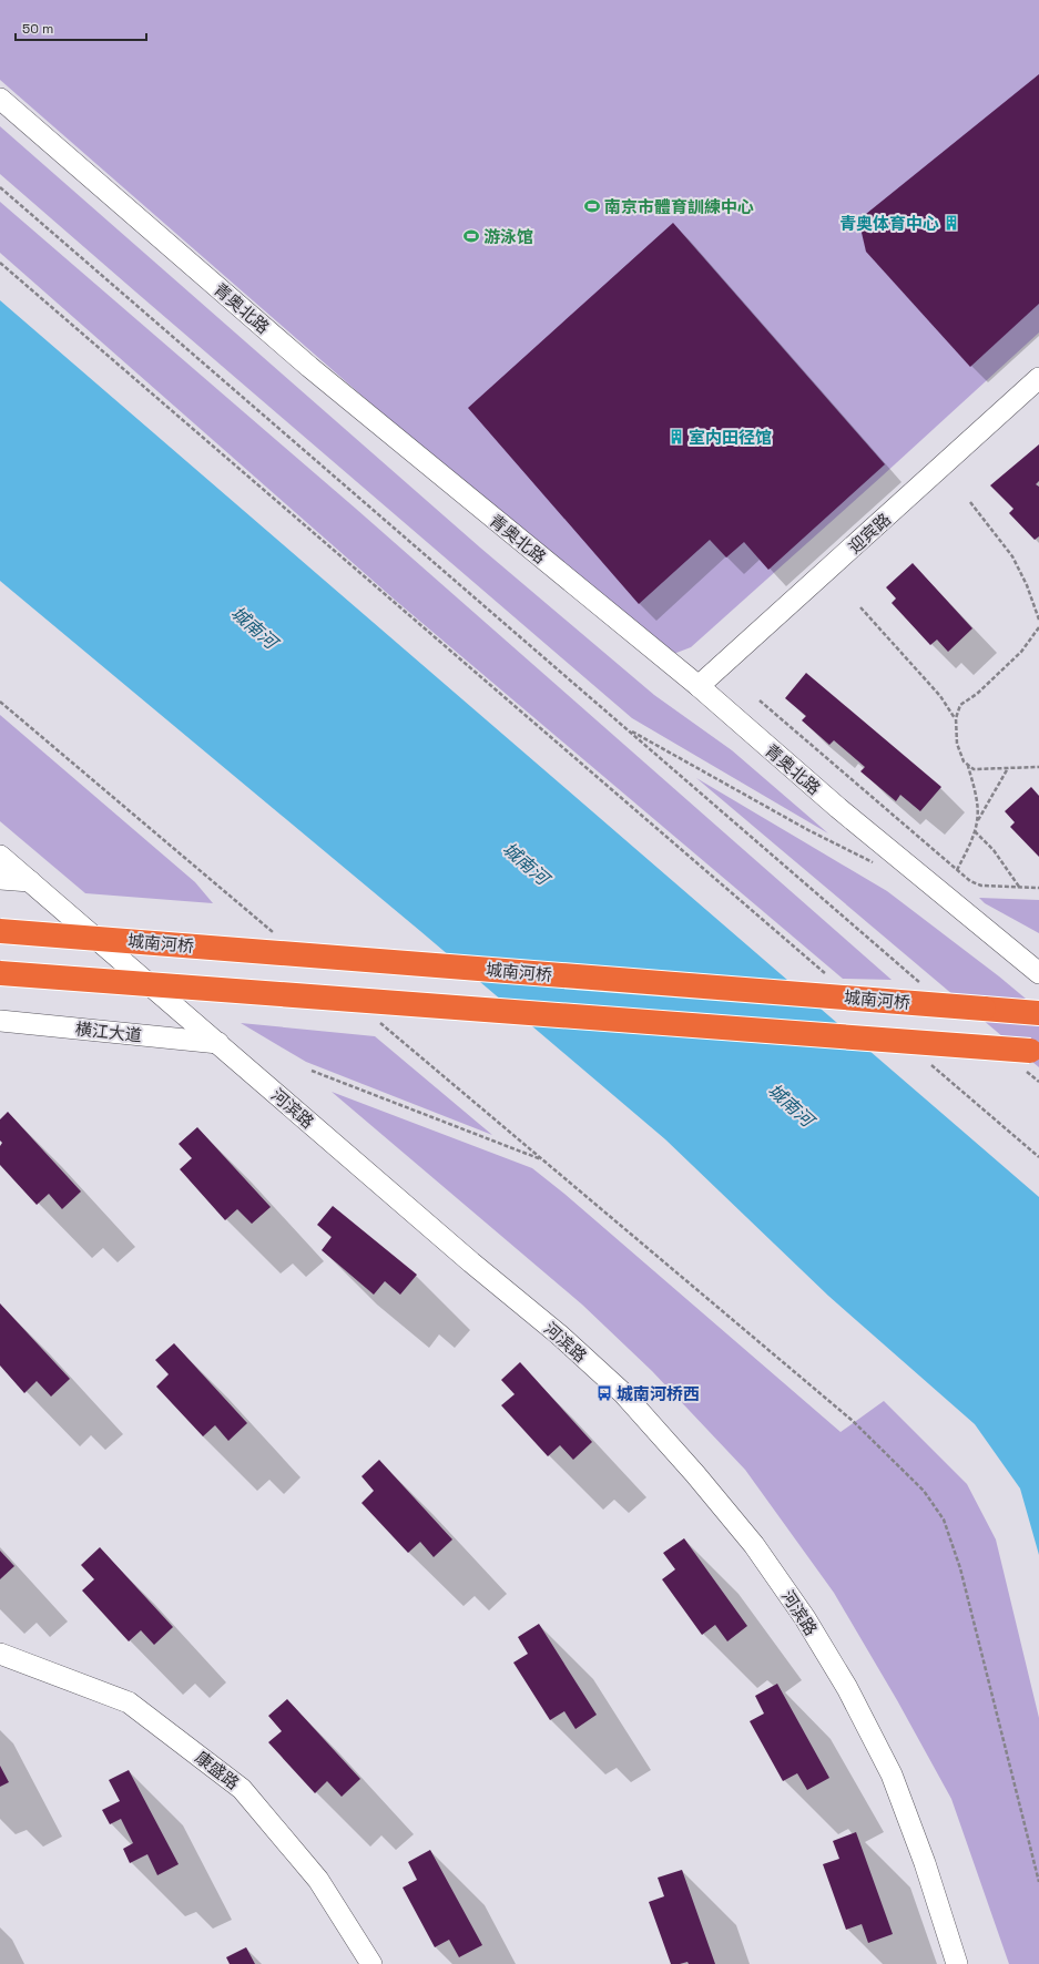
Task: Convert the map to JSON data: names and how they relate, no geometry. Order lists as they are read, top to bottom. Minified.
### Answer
{"streets":{"highway":["城南河桥"],"street":["青奥北路","迎宾路","横江大道","河滨路","康盛路"]},"crossings":[["青奥北路","迎宾路"],["横江大道","河滨路"]],"water":["城南河"],"places":{"sports":["南京市體育訓練中心","游泳馆"],"building":["青奥体育中心","室内田径馆"],"bus stop":["城南河桥西"]},"scale_bar":"50 m"}
